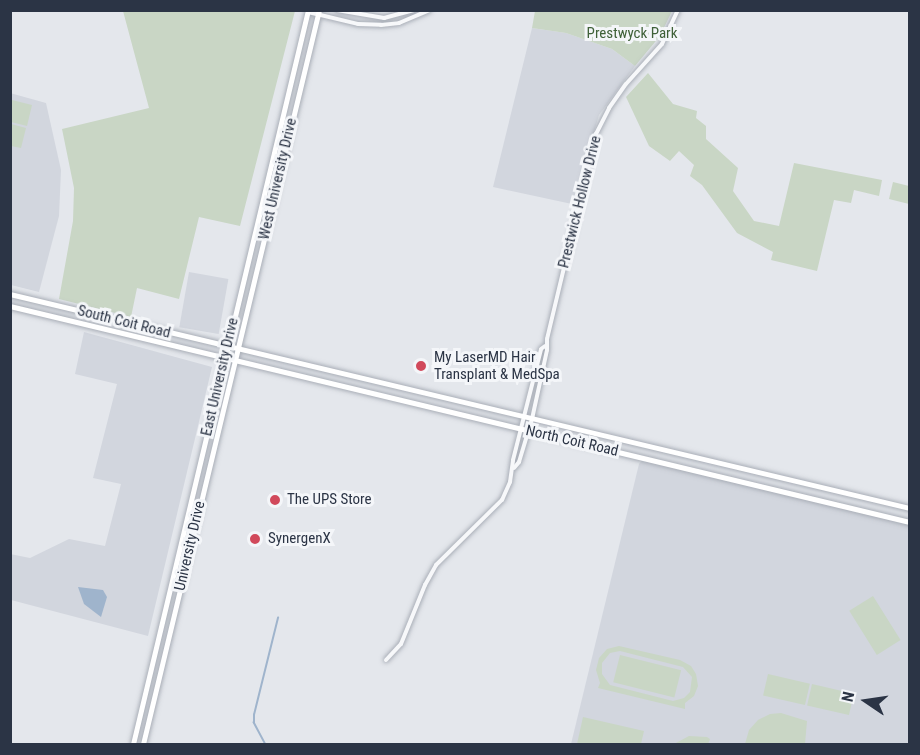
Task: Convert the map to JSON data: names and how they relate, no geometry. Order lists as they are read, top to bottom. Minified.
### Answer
{"streets":{"highway":["West University Drive","East University Drive","University Drive"],"main road":["South Coit Road","North Coit Road"],"street":["Prestwick Hollow Drive"]},"crossings":[["West University Drive","South Coit Road"],["West University Drive","North Coit Road"],["West University Drive","University Drive"],["Prestwick Hollow Drive","North Coit Road"],["South Coit Road","East University Drive"],["South Coit Road","North Coit Road"],["South Coit Road","University Drive"],["North Coit Road","University Drive"]],"parks":["Prestwyck Park"],"places":["My LaserMD Hair Transplant & MedSpa","The UPS Store","SynergenX"],"north":"left"}
